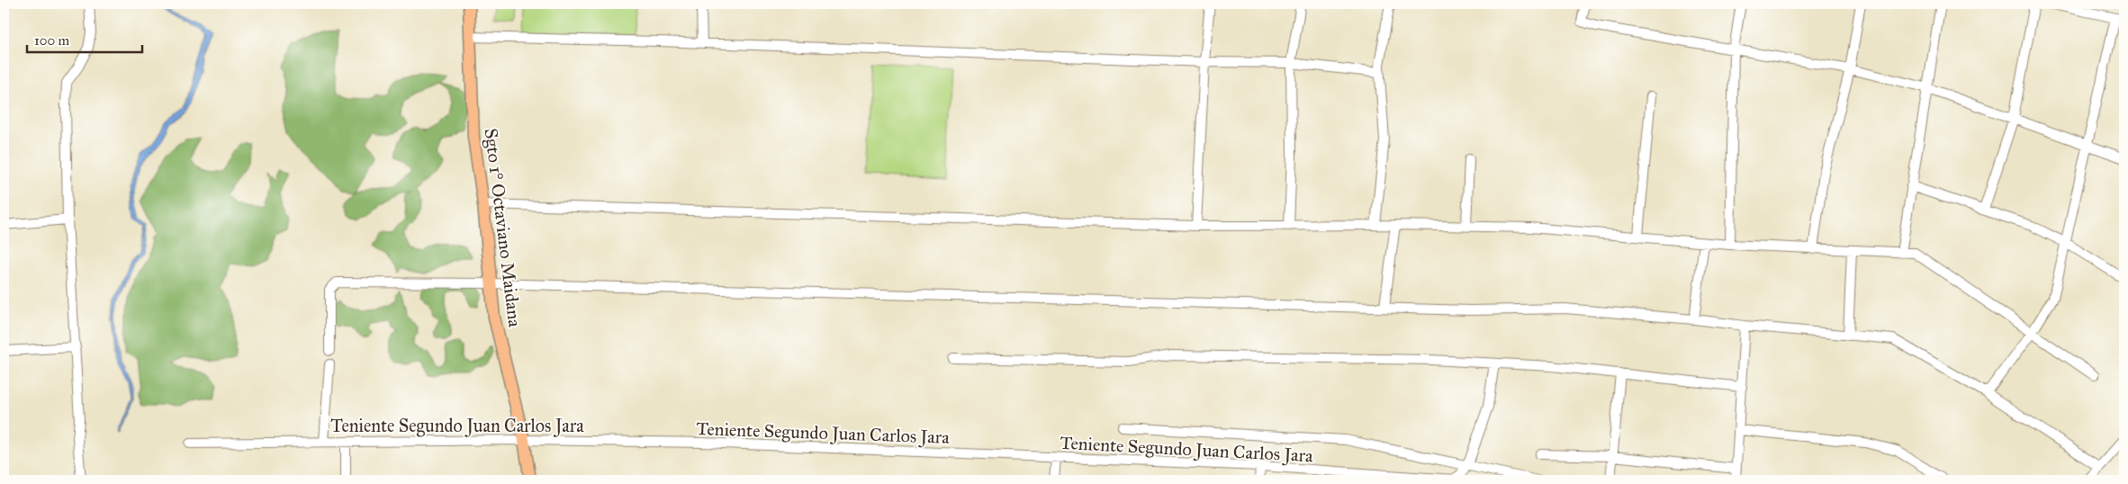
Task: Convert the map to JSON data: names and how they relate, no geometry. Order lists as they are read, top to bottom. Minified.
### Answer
{"streets":{"main road":["Sgto 1° Octaviano Maidana"],"street":["Teniente Segundo Juan Carlos Jara"]},"crossings":[["Sgto 1° Octaviano Maidana","Teniente Segundo Juan Carlos Jara"]],"scale_bar":"100 m"}
